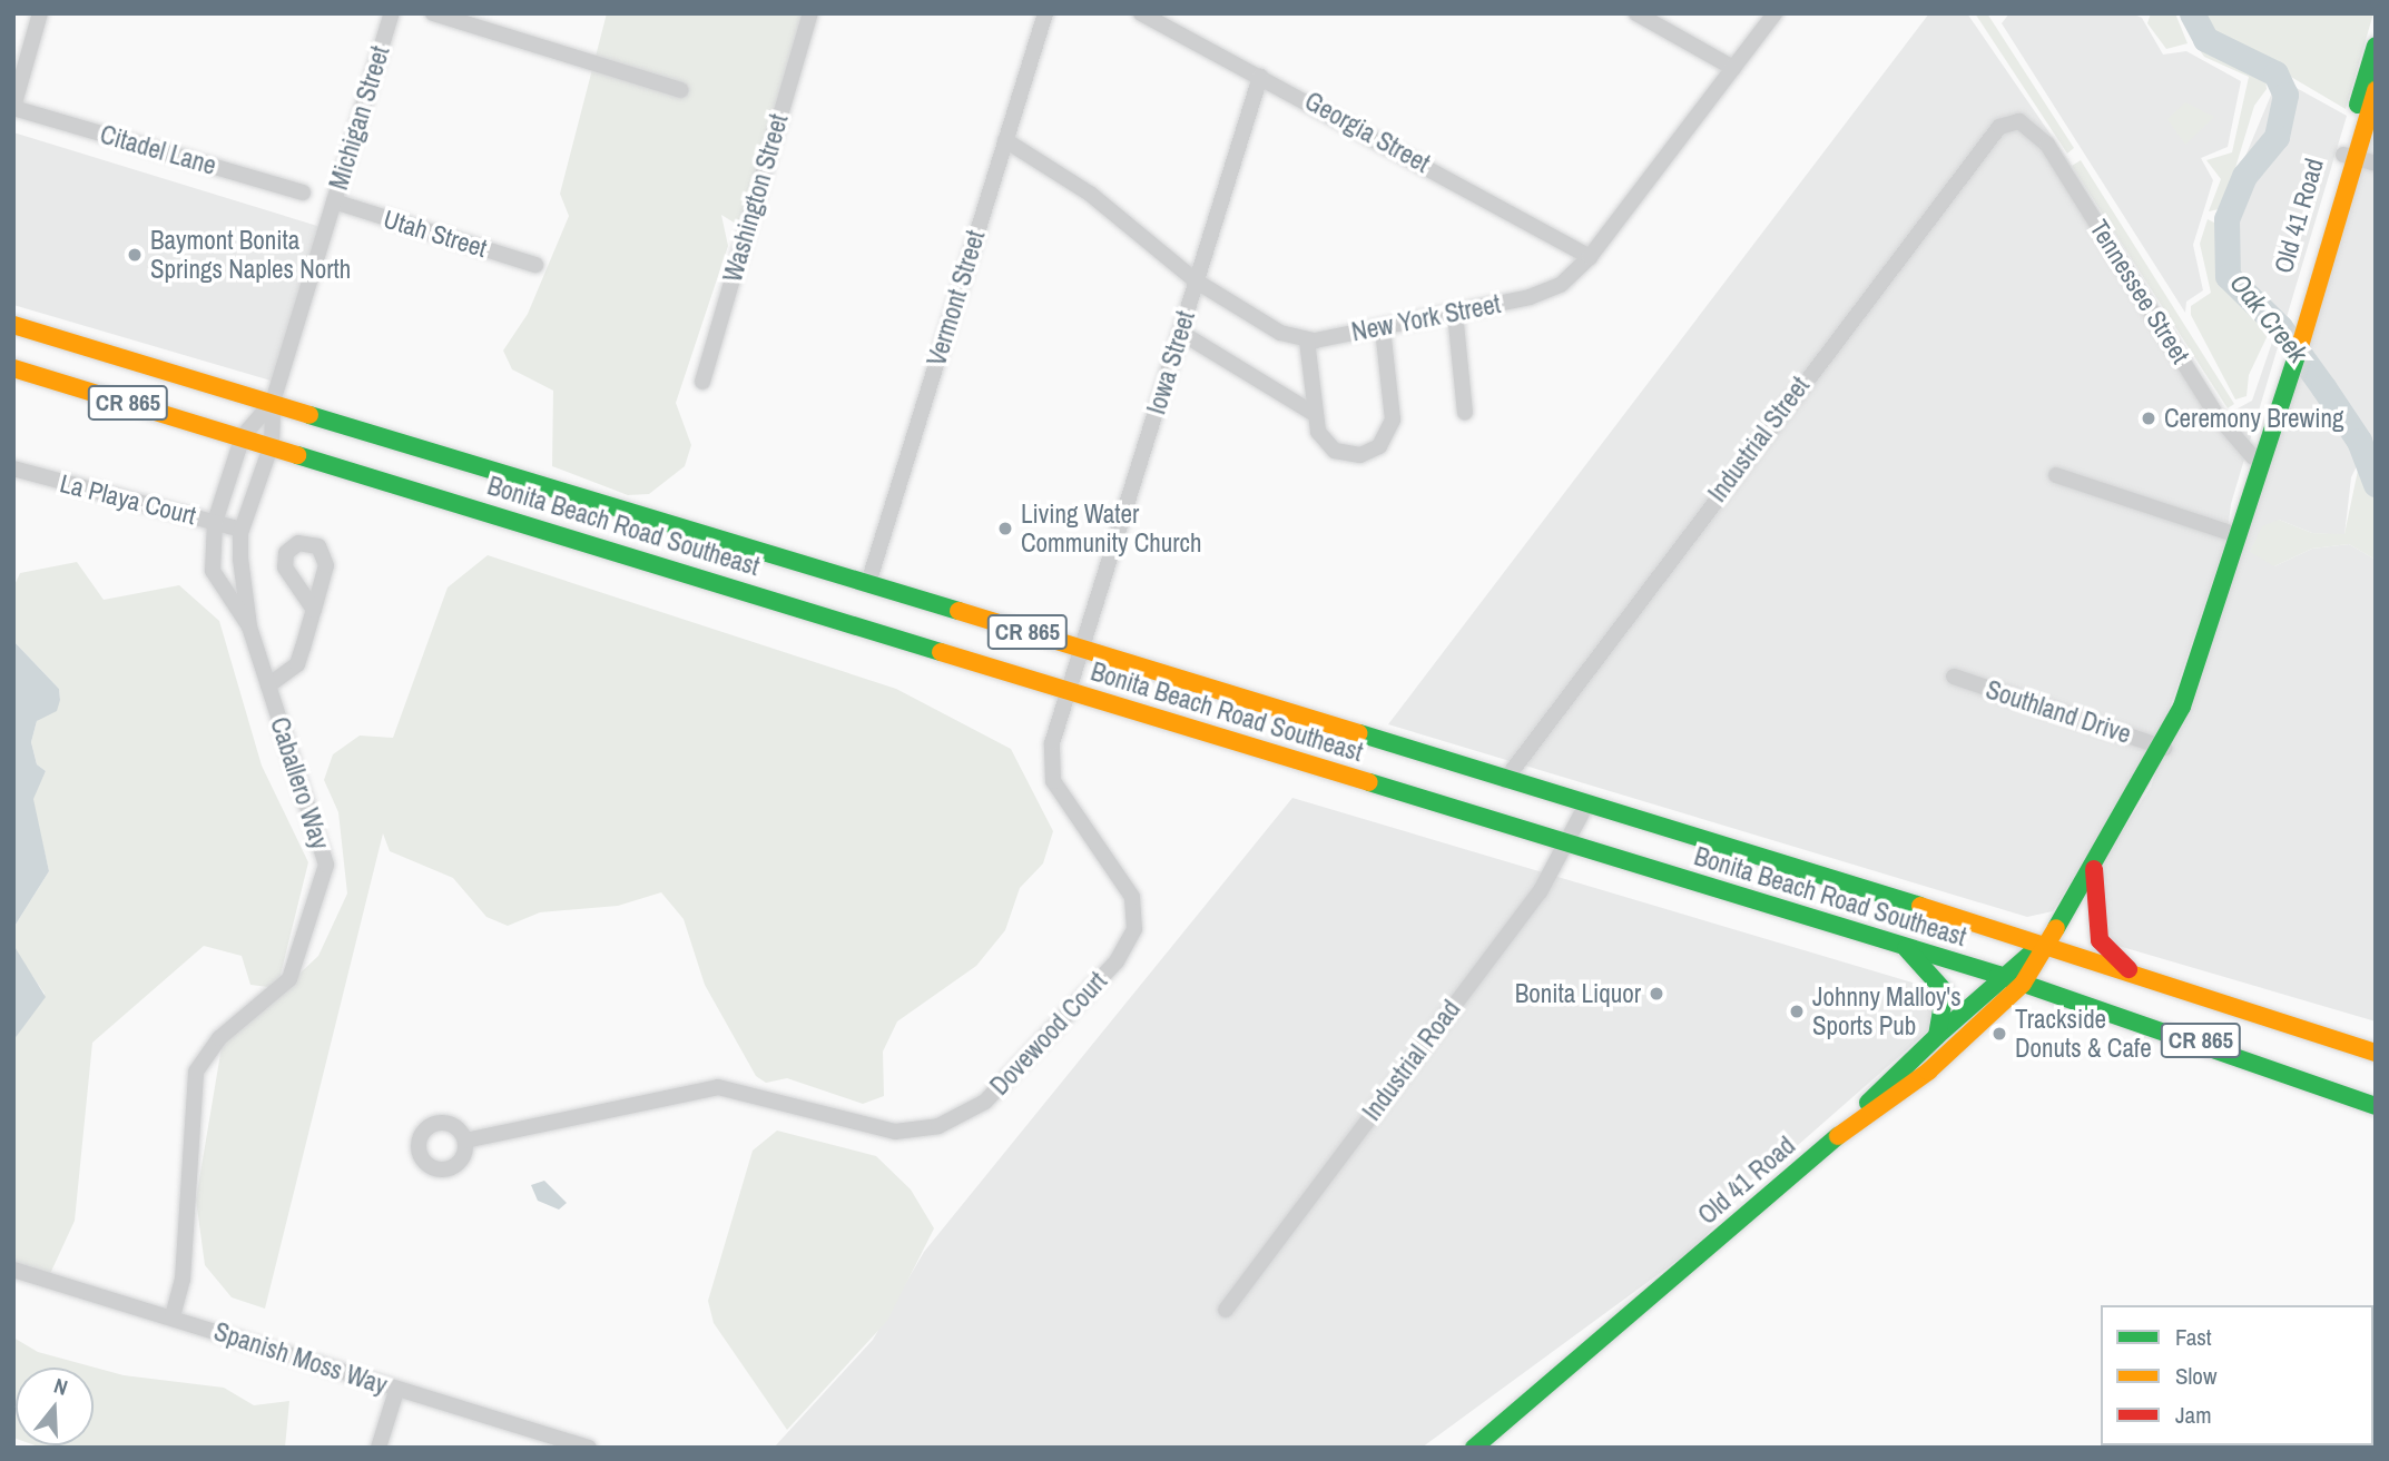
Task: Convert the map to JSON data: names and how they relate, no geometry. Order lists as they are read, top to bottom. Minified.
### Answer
{"streets":{"main road":["Old 41 Road","CR 865","Bonita Beach Road Southeast"],"street":["Michigan Street","Georgia Street","Citadel Lane","Washington Street","Utah Street","Tennessee Street","Vermont Street","New York Street","Iowa Street","Industrial Street","La Playa Court","Southland Drive","Caballero Way","Dovewood Court","Industrial Road","Spanish Moss Way"]},"crossings":[["Michigan Street","Utah Street"],["Michigan Street","Bonita Beach Road Southeast"],["Michigan Street","Caballero Way"],["Georgia Street","New York Street"],["Georgia Street","Iowa Street"],["Old 41 Road","Tennessee Street"],["Old 41 Road","Bonita Beach Road Southeast"],["Old 41 Road","Southland Drive"],["Tennessee Street","Industrial Street"],["Vermont Street","New York Street"],["Vermont Street","Bonita Beach Road Southeast"],["New York Street","Iowa Street"],["Iowa Street","Bonita Beach Road Southeast"],["Iowa Street","Dovewood Court"],["Industrial Street","Bonita Beach Road Southeast"],["La Playa Court","Caballero Way"],["Bonita Beach Road Southeast","Caballero Way"],["Bonita Beach Road Southeast","Dovewood Court"],["Bonita Beach Road Southeast","Industrial Road"],["Caballero Way","Spanish Moss Way"]],"water":["Oak Creek"],"places":["Baymont Bonita Springs Naples North","Ceremony Brewing","Living Water Community Church","Bonita Liquor","Johnny Malloy's Sports Pub","Trackside Donuts & Cafe"],"legend":["Fast","Slow","Jam"],"north":"top"}
